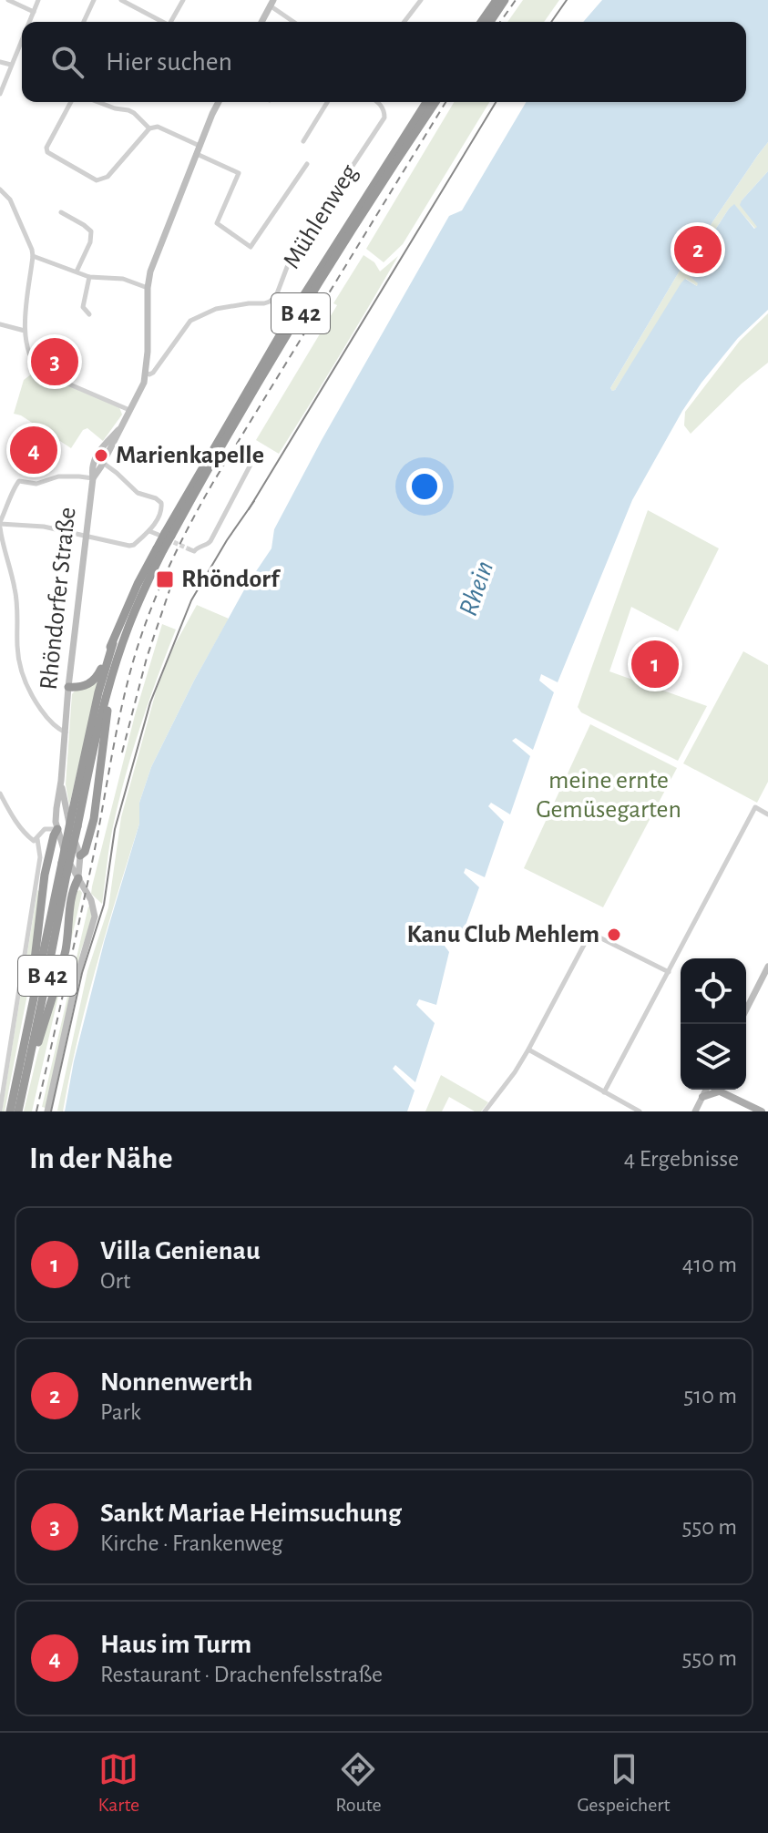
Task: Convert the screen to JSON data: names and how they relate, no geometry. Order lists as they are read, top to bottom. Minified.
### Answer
{"streets":{"highway":["B 42"],"main road":["Rhöndorfer Straße"],"street":["Mühlenweg"]},"crossings":[["B 42","Rhöndorfer Straße"]],"water":["Rhein"],"parks":["meine ernte Gemüsegarten"],"places":{"other":["Marienkapelle","Kanu Club Mehlem"],"transit":["Rhöndorf"]},"page":{"search":"Hier suchen","pins":["2","3","4","1"],"heading":["In der Nähe","4 Ergebnisse"],"list":[{"mark":"1","name":"Villa Genienau","note":"Ort","value":"410 m"},{"mark":"2","name":"Nonnenwerth","note":"Park","value":"510 m"},{"mark":"3","name":"Sankt Mariae Heimsuchung","note":"Kirche · Frankenweg","value":"550 m"},{"mark":"4","name":"Haus im Turm","note":"Restaurant · Drachenfelsstraße","value":"550 m"}],"nav":["Karte","Route","Gespeichert"]}}
